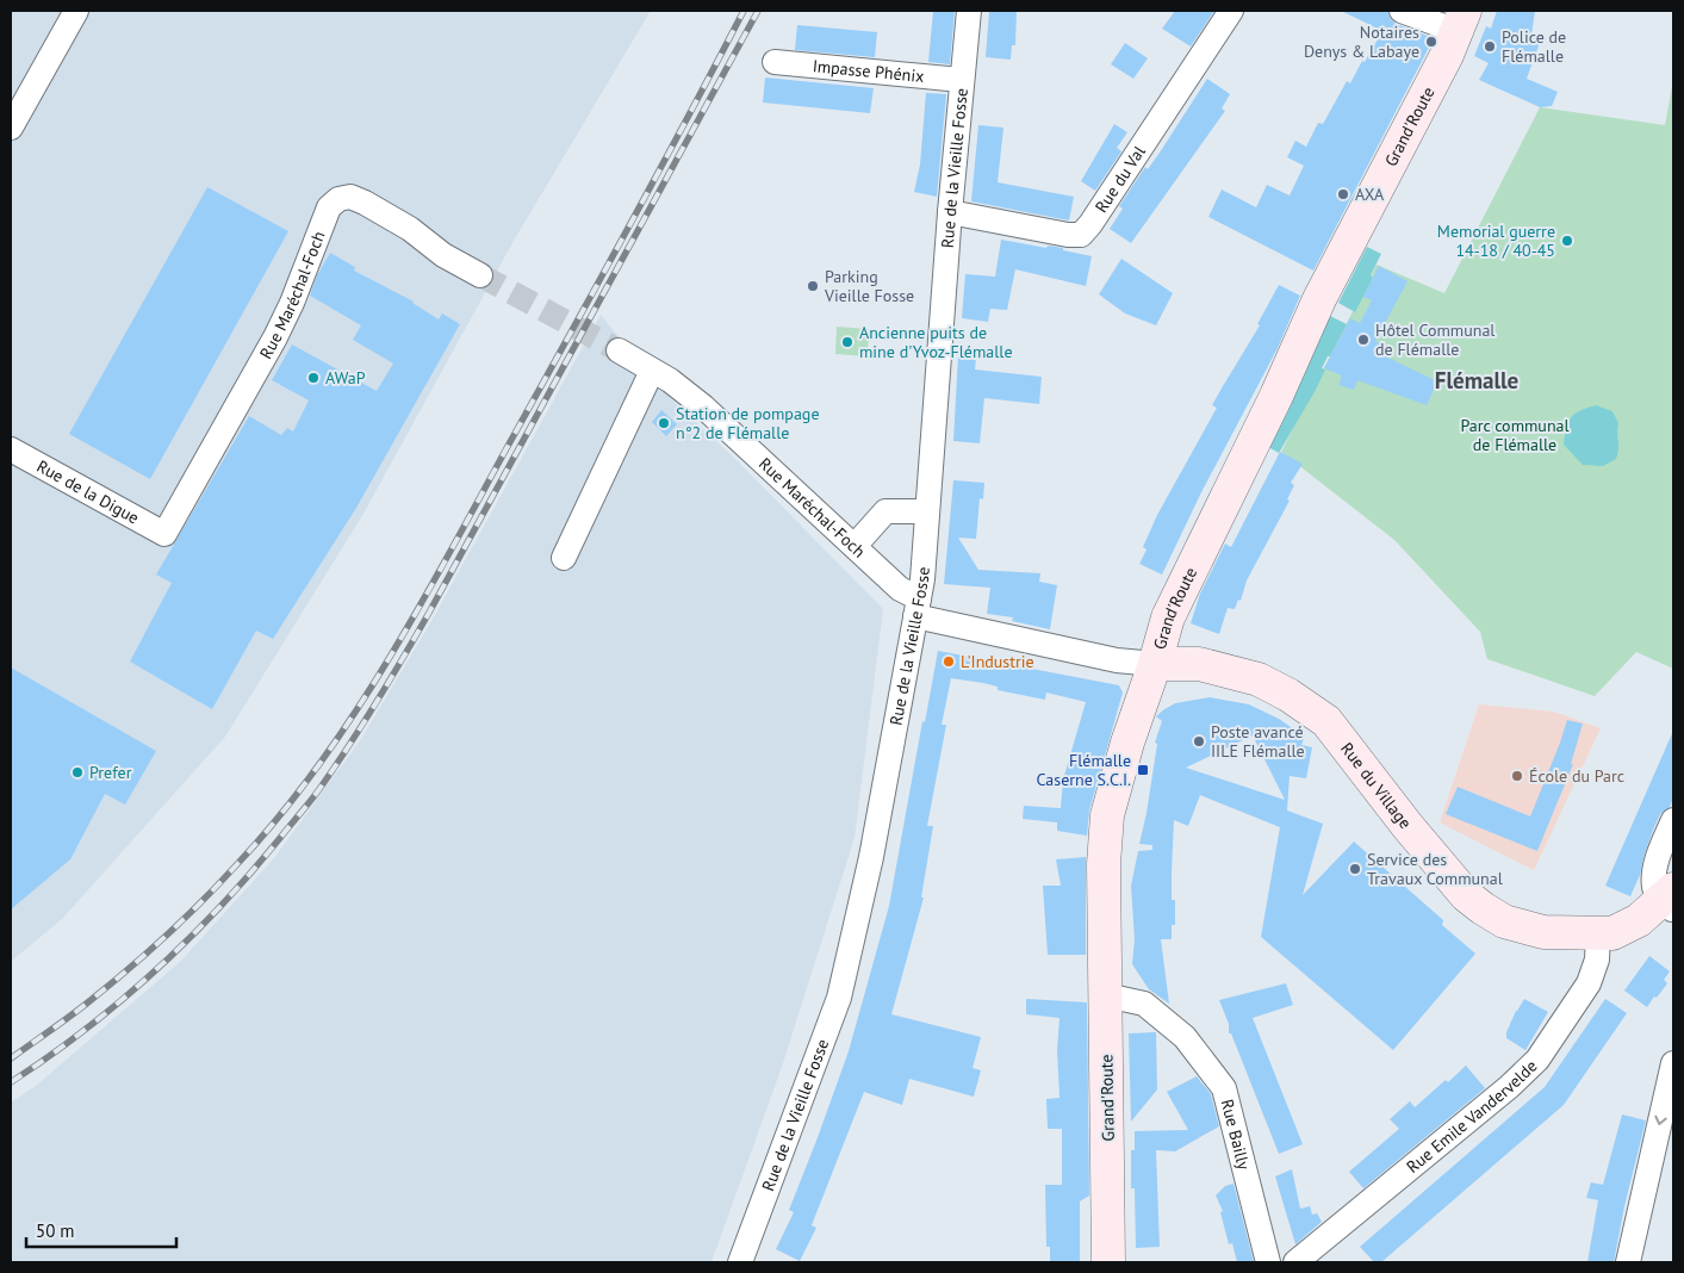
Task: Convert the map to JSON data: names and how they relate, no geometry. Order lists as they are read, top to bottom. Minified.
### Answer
{"streets":{"street":["Impasse Phénix","Grand'Route","Rue de la Vieille Fosse","Rue du Val","Rue Maréchal-Foch","Rue de la Digue","Rue du Village","Rue Emile Vandervelde","Rue Bailly"]},"crossings":[["Impasse Phénix","Rue de la Vieille Fosse"],["Grand'Route","Rue Maréchal-Foch"],["Grand'Route","Rue du Village"],["Grand'Route","Rue Bailly"],["Rue de la Vieille Fosse","Rue du Val"],["Rue de la Vieille Fosse","Rue Maréchal-Foch"],["Rue Maréchal-Foch","Rue de la Digue"],["Rue Maréchal-Foch","Rue du Village"],["Rue du Village","Rue Emile Vandervelde"]],"districts":["Flémalle"],"parks":["Parc communal de Flémalle"],"places":{"other":["Notaires Denys & Labaye","Police de Flémalle","AXA","Memorial guerre 14-18 / 40-45","Parking Vieille Fosse","Hôtel Communal de Flémalle","Ancienne puits de mine d'Yvoz-Flémalle","AWaP","Station de pompage n°2 de Flémalle","L'Industrie","Poste avancé IILE Flémalle","Prefer","École du Parc","Service des Travaux Communal"],"transit":["Flémalle Caserne S.C.I."]},"scale_bar":"50 m"}
